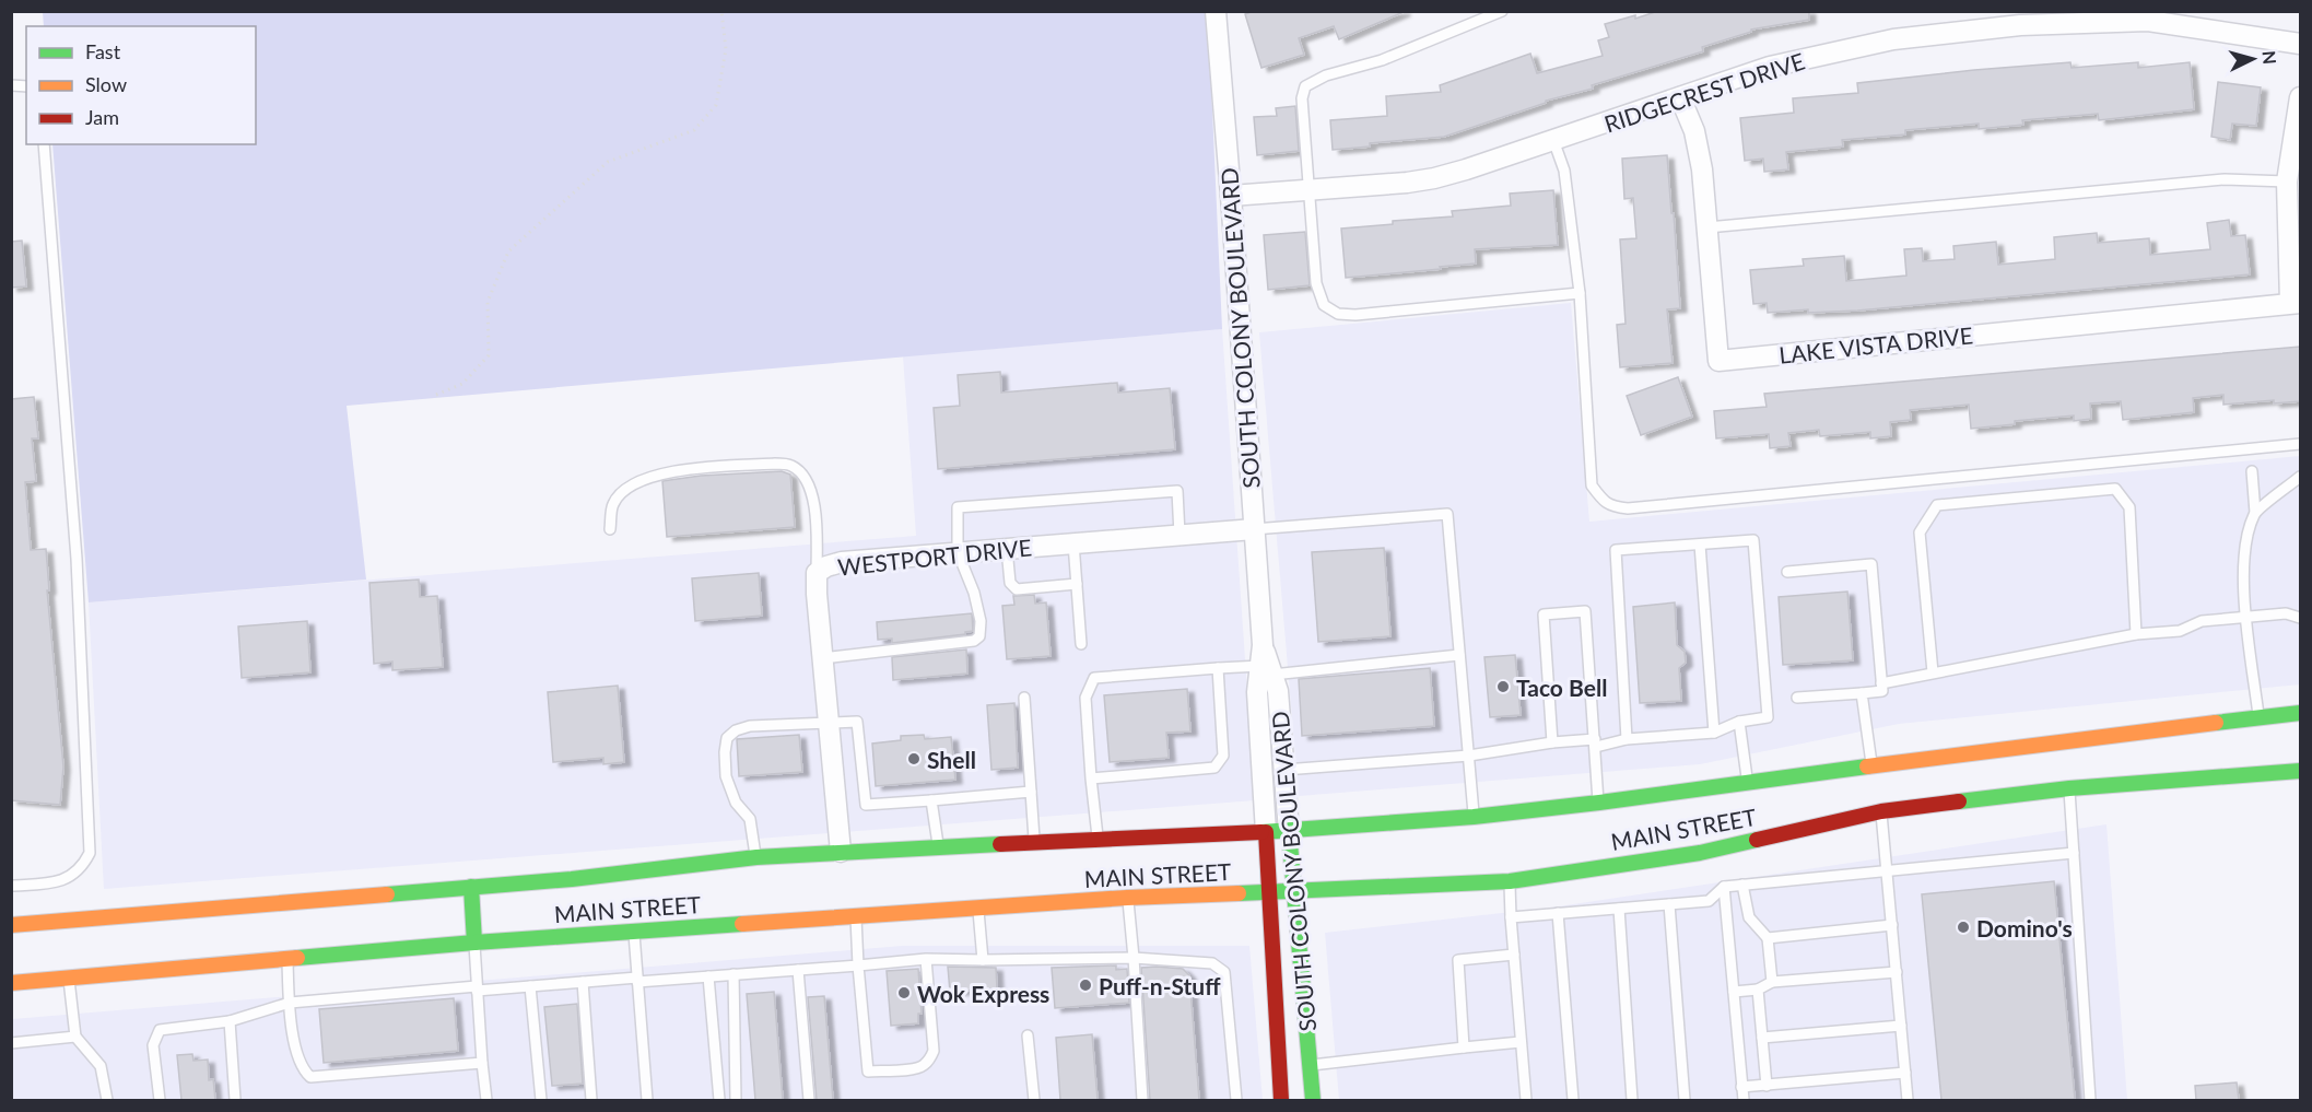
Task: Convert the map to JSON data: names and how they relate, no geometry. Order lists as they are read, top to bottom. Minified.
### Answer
{"streets":{"main road":["SOUTH COLONY BOULEVARD","MAIN STREET"],"street":["RIDGECREST DRIVE","LAKE VISTA DRIVE","WESTPORT DRIVE"]},"crossings":[["RIDGECREST DRIVE","SOUTH COLONY BOULEVARD"],["RIDGECREST DRIVE","LAKE VISTA DRIVE"],["SOUTH COLONY BOULEVARD","WESTPORT DRIVE"],["SOUTH COLONY BOULEVARD","MAIN STREET"],["WESTPORT DRIVE","MAIN STREET"]],"places":["Taco Bell","Shell","Domino's","Puff-n-Stuff","Wok Express"],"legend":["Fast","Slow","Jam"],"north":"right"}
